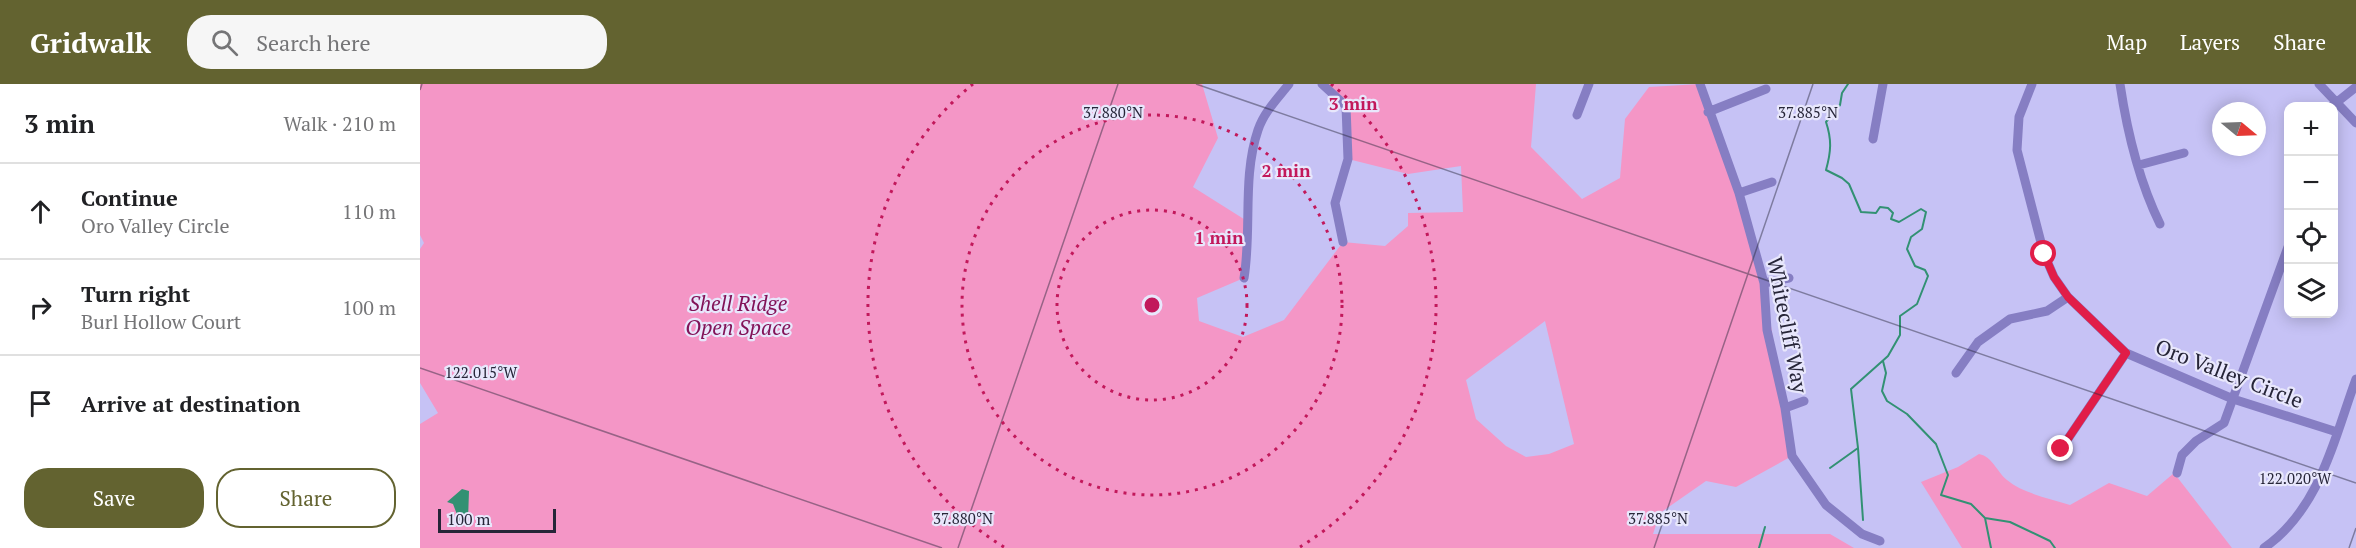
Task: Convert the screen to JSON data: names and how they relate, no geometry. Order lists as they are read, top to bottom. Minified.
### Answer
{"streets":{"street":["Whitecliff Way","Oro Valley Circle"]},"parks":["Shell Ridge Open Space"],"scale_bar":"100 m","north":"right","page":{"header":"Gridwalk","search":"Search here","nav":["Map","Layers","Share"],"heading":["3 min","Walk · 210 m"],"map_buttons":["+","−"],"list":[["Continue","Oro Valley Circle","110 m"],["Turn right","Burl Hollow Court","100 m"],"Arrive at destination"],"buttons":["Save","Share"],"scale":"100 m"},"coordinates":["37.880°N","37.885°N","122.015°W","122.020°W"],"rings":["3 min","2 min","1 min"]}
